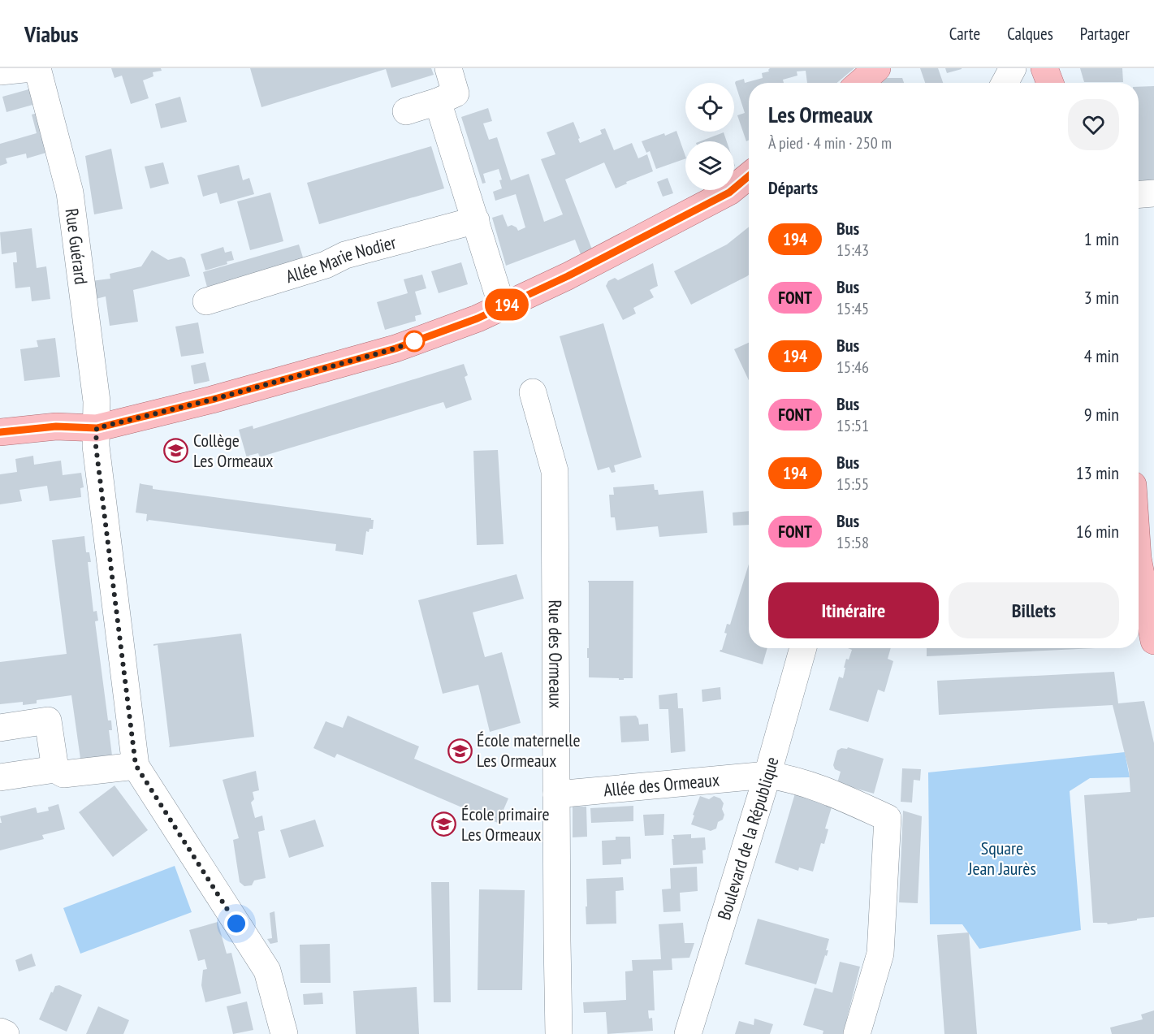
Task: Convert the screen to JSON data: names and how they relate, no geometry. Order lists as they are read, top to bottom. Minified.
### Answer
{"streets":{"street":["Rue Guérard","Allée Marie Nodier","Rue des Ormeaux","Allée des Ormeaux","Boulevard de la République"]},"crossings":[["Rue des Ormeaux","Allée des Ormeaux"],["Allée des Ormeaux","Boulevard de la République"]],"parks":["Square Jean Jaurès"],"places":{"school or university":["Collège Les Ormeaux","École maternelle Les Ormeaux","École primaire Les Ormeaux"]},"lines":["bus line 194"],"page":{"header":"Viabus","nav":["Carte","Calques","Partager"],"on_map":"194","heading":[["Les Ormeaux","À pied · 4 min · 250 m"],"Départs"],"list":[{"mark":"194","name":"Bus","note":"15:43","value":"1 min"},{"mark":"FONT","name":"Bus","note":"15:45","value":"3 min"},{"mark":"194","name":"Bus","note":"15:46","value":"4 min"},{"mark":"FONT","name":"Bus","note":"15:51","value":"9 min"},{"mark":"194","name":"Bus","note":"15:55","value":"13 min"},{"mark":"FONT","name":"Bus","note":"15:58","value":"16 min"}],"buttons":["Itinéraire","Billets"]}}
